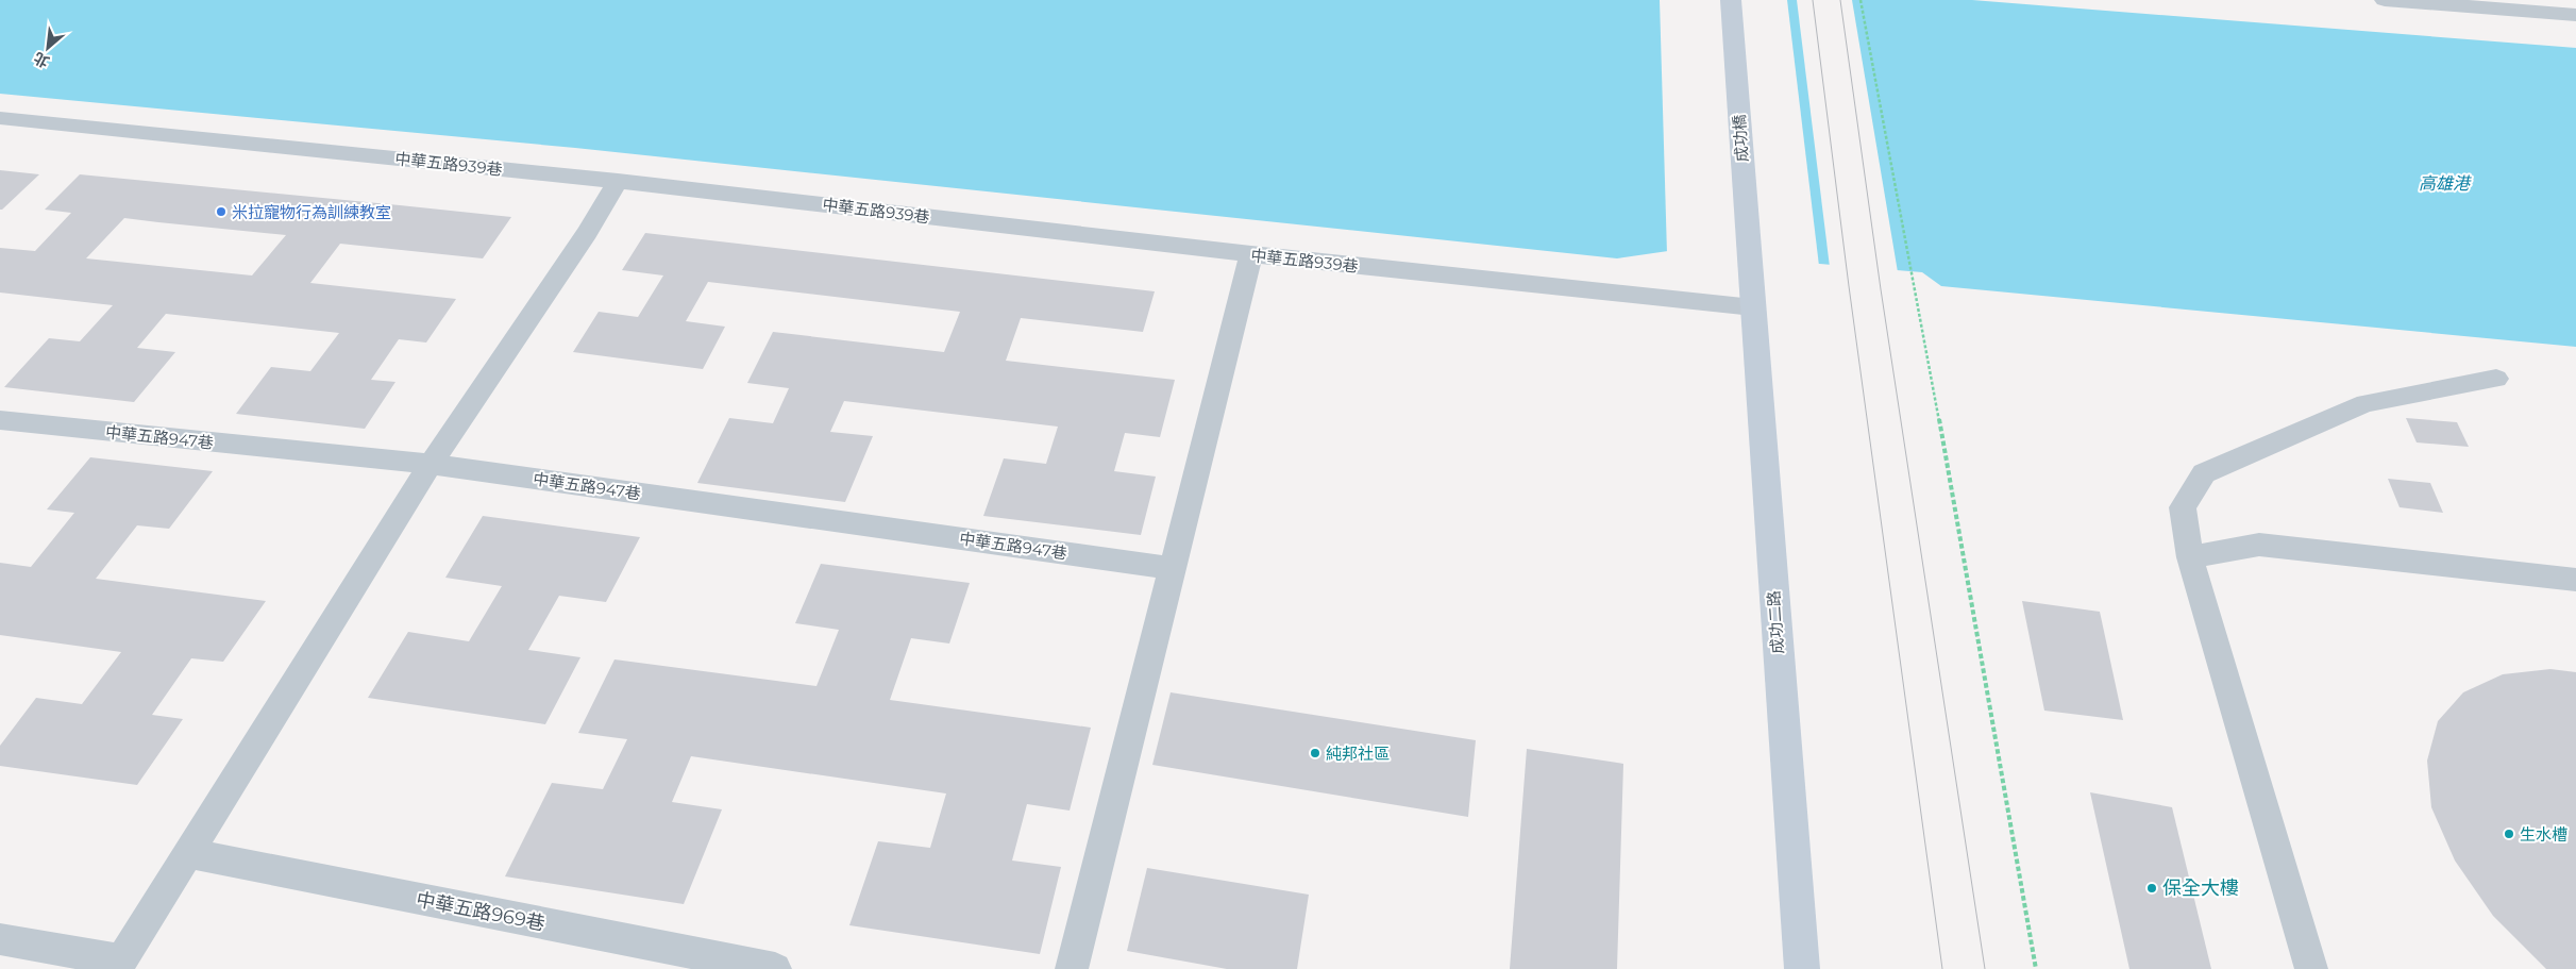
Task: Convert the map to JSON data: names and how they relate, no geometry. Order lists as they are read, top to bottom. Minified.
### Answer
{"streets":{"street":["成功橋","成功二路"],"lane":["中華五路939巷","中華五路947巷","中華五路969巷"]},"crossings":[["成功橋","成功二路"],["中華五路939巷","成功二路"]],"water":["高雄港"],"places":["米拉寵物行為訓練教室","純邦社區","生水槽","保全大樓"],"north":"bottom left"}
